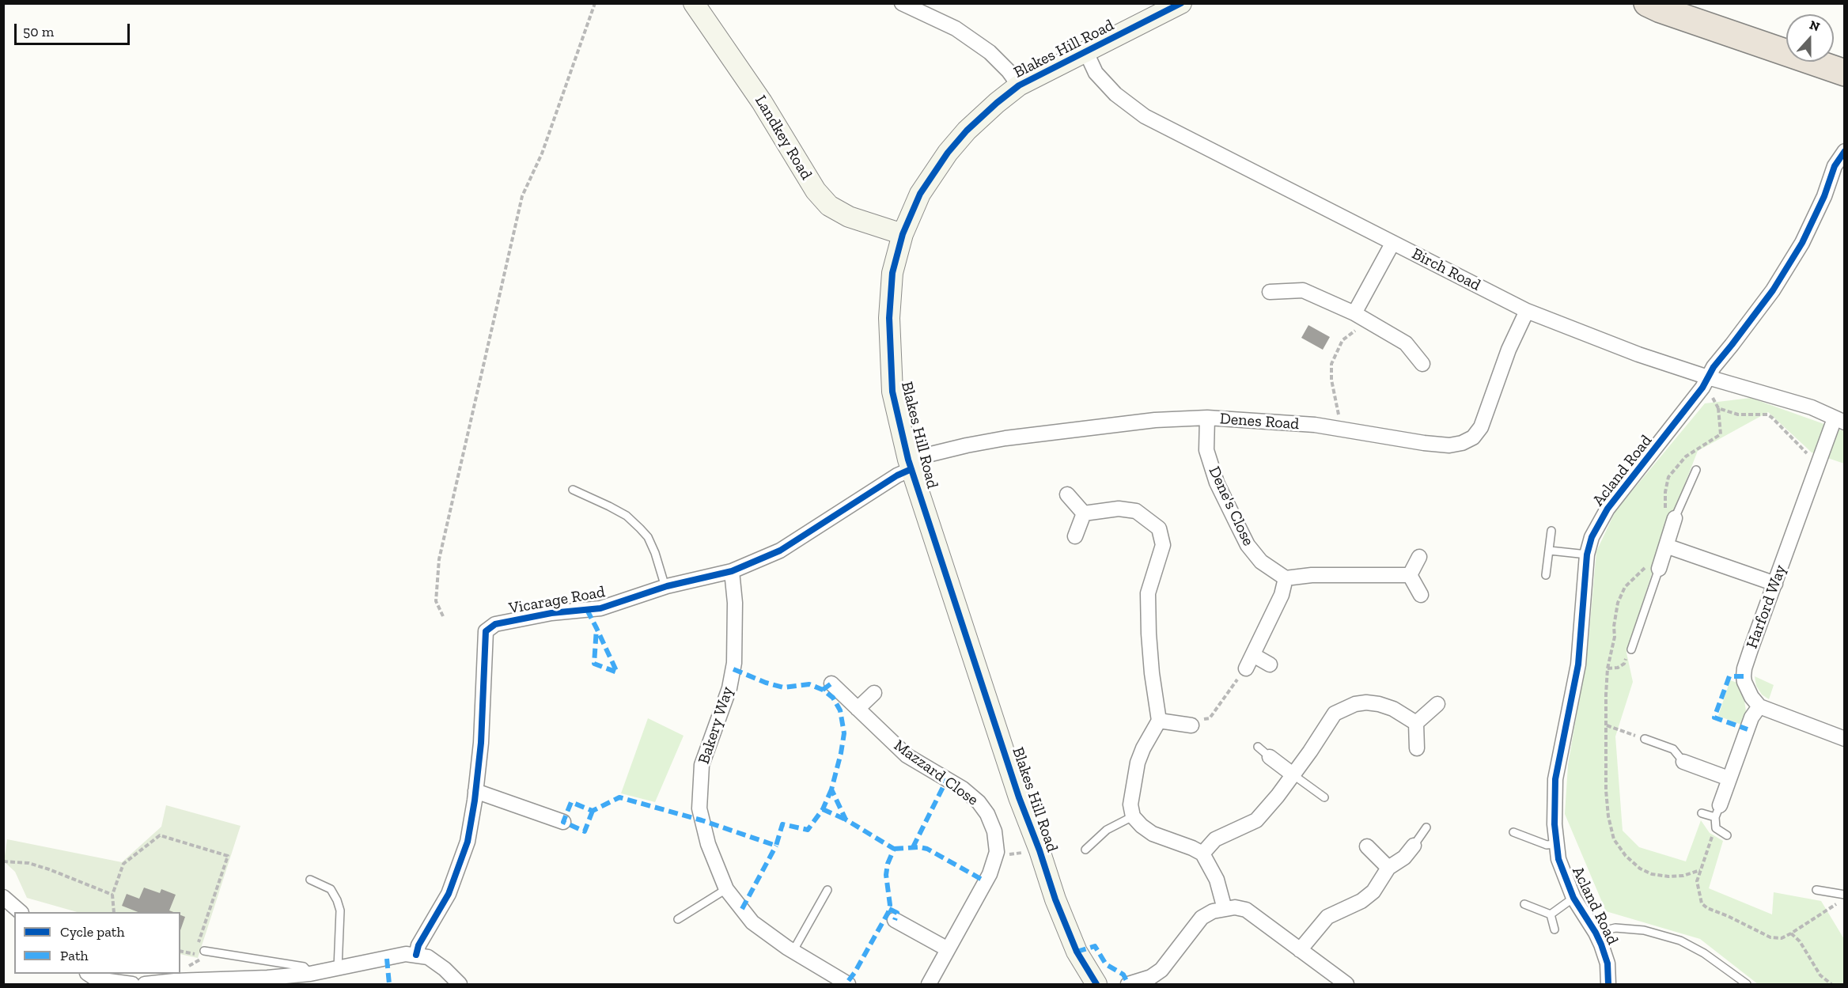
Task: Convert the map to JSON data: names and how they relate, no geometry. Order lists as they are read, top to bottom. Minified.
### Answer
{"streets":{"street":["Blakes Hill Road","Landkey Road","Birch Road","Denes Road","Acland Road","Dene's Close","Vicarage Road","Harford Way","Bakery Way","Mazzard Close"]},"crossings":[["Blakes Hill Road","Landkey Road"],["Blakes Hill Road","Birch Road"],["Blakes Hill Road","Denes Road"],["Blakes Hill Road","Vicarage Road"],["Birch Road","Denes Road"],["Birch Road","Acland Road"],["Birch Road","Harford Way"],["Denes Road","Dene's Close"],["Denes Road","Vicarage Road"],["Vicarage Road","Bakery Way"]],"legend":["Cycle path","Path"],"scale_bar":"50 m","north":"top"}
